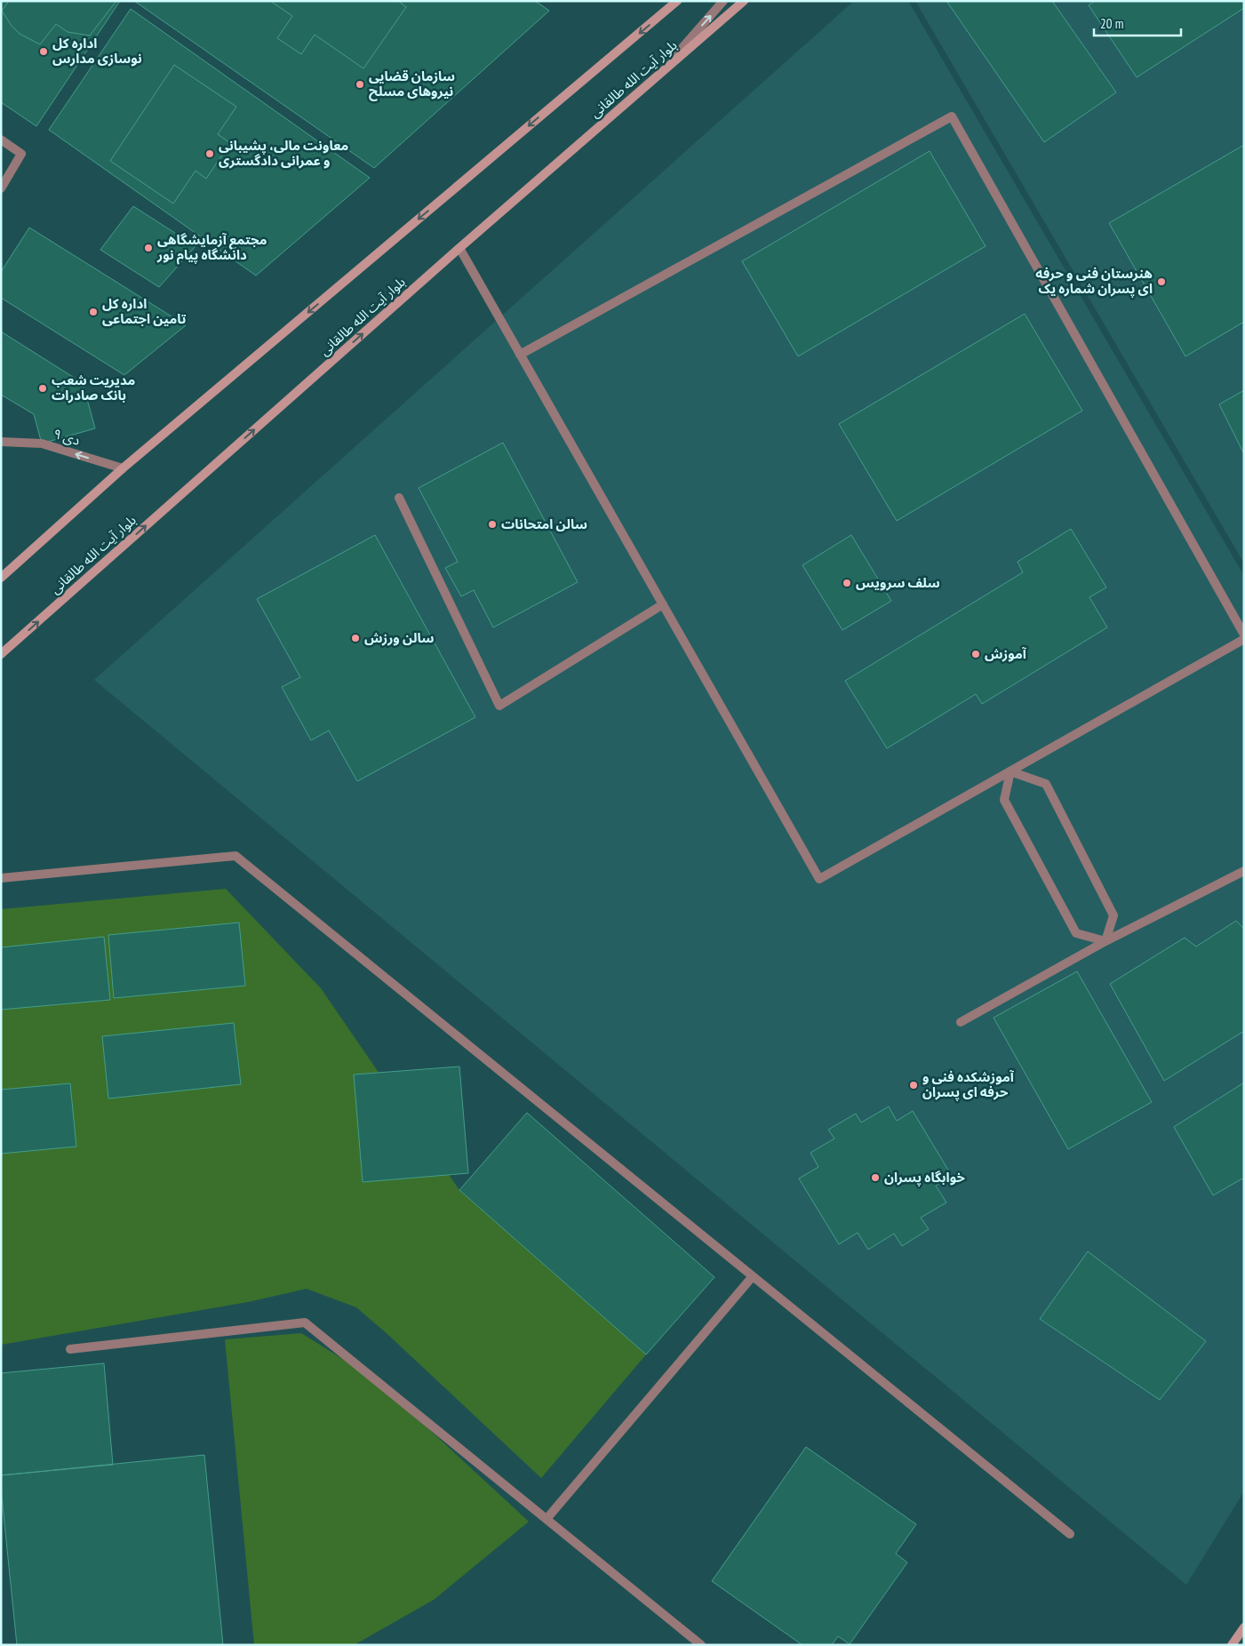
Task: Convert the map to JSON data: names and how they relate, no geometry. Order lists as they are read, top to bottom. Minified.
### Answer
{"streets":{"main road":["بلوار آیت الله طالقانی"],"street":["۹ دی"]},"one_way":["۹ دی"],"places":["اداره کل نوسازی مدارس","سازمان قضایی نیروهای مسلح","معاونت مالی، پشیبانی و عمرانی دادگستری","مجتمع آزمایشگاهی دانشگاه پیام نور","هنرستان فنی و حرفه ای پسران شماره یک","اداره کل تامین اجتماعی","مدیریت شعب بانک صادرات","سالن امتحانات","سلف سرویس","سالن ورزش","آموزش","آموزشکده فنی و حرفه ای پسران","خوابگاه پسران"],"scale_bar":"20 m"}
